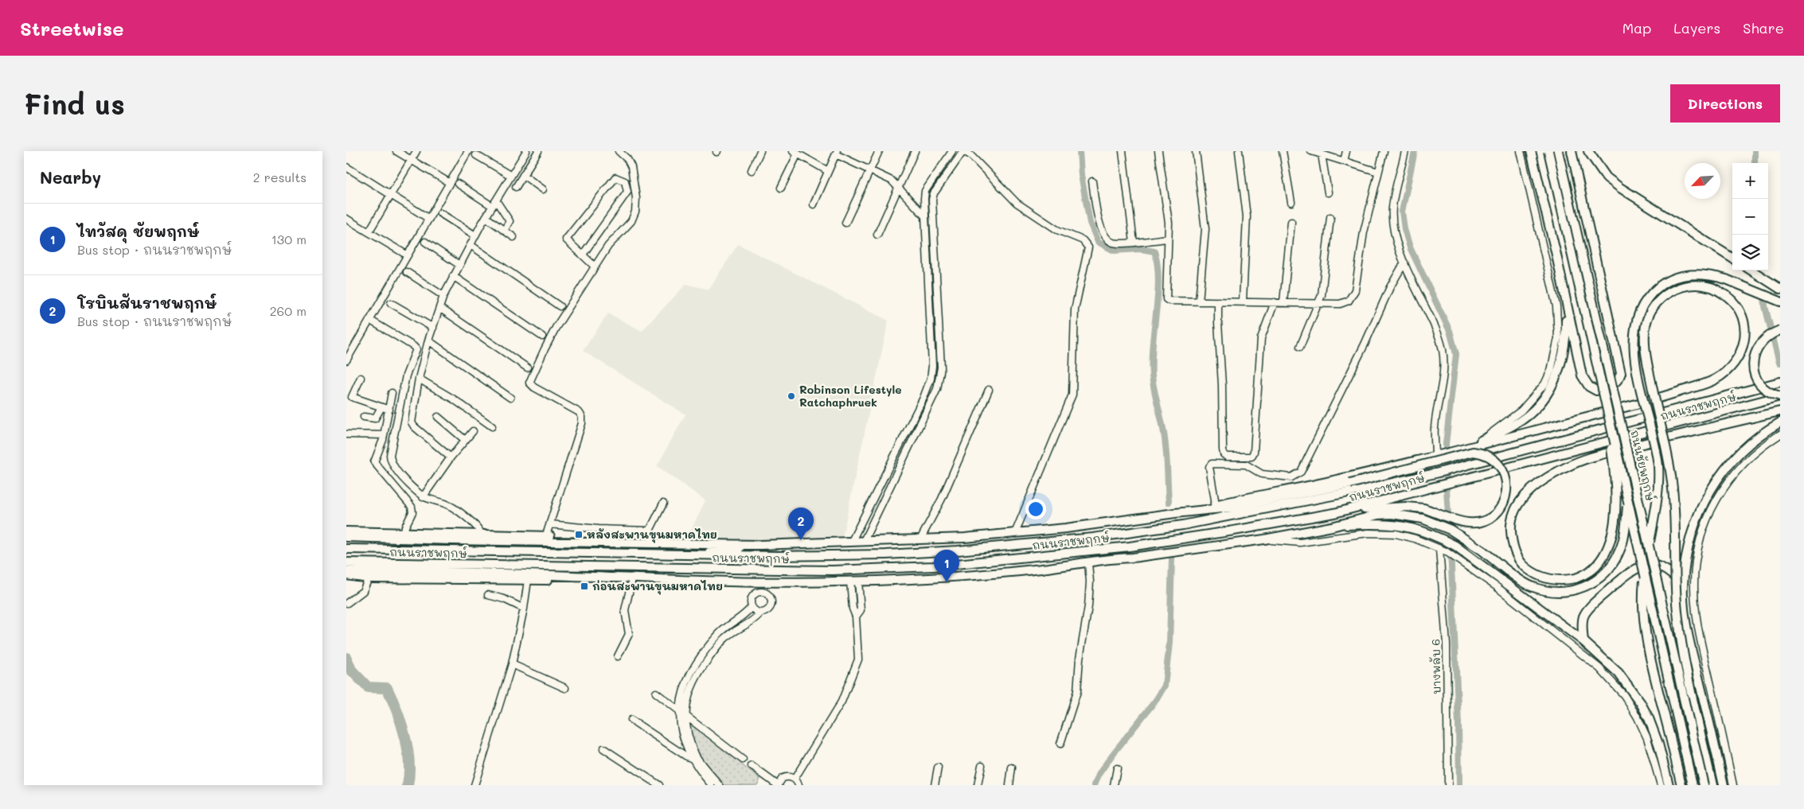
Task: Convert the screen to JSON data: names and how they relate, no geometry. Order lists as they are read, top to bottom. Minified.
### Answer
{"streets":{"main road":["ถนนราชพฤกษ์","ถนนชัยพฤกษ์"],"street":["บางพลับ 6"]},"places":{"other":["Robinson Lifestyle Ratchaphruek"],"transit":["หลังสะพานขุนมหาดไทย","ก่อนสะพานขุนมหาดไทย"]},"north":"bottom left","page":{"header":"Streetwise","nav":["Map","Layers","Share"],"buttons":"Directions","title":"Find us","heading":["Nearby","2 results"],"map_buttons":["+","−"],"list":[{"mark":"1","name":"ไทวัสดุ ชัยพฤกษ์","note":"Bus stop · ถนนราชพฤกษ์","value":"130 m"},{"mark":"2","name":"โรบินสันราชพฤกษ์","note":"Bus stop · ถนนราชพฤกษ์","value":"260 m"}],"pins":["2","1"]}}
